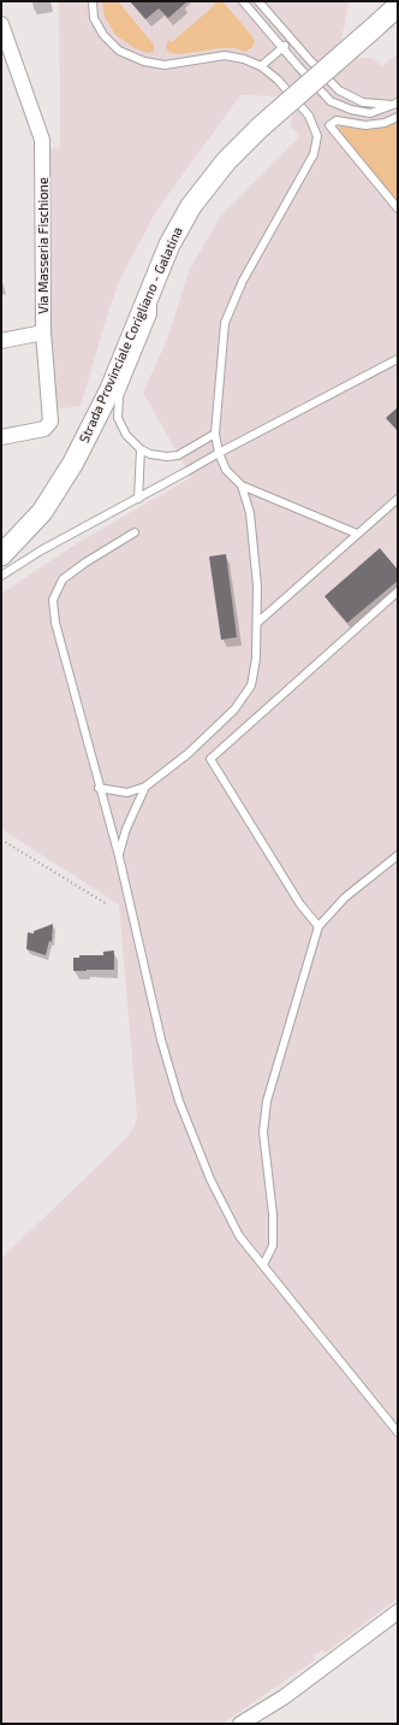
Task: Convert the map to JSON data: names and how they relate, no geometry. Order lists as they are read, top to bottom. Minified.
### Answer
{"streets":{"main road":["Strada Provinciale Corigliano - Galatina"],"street":["Via Masseria Fischione"]}}
